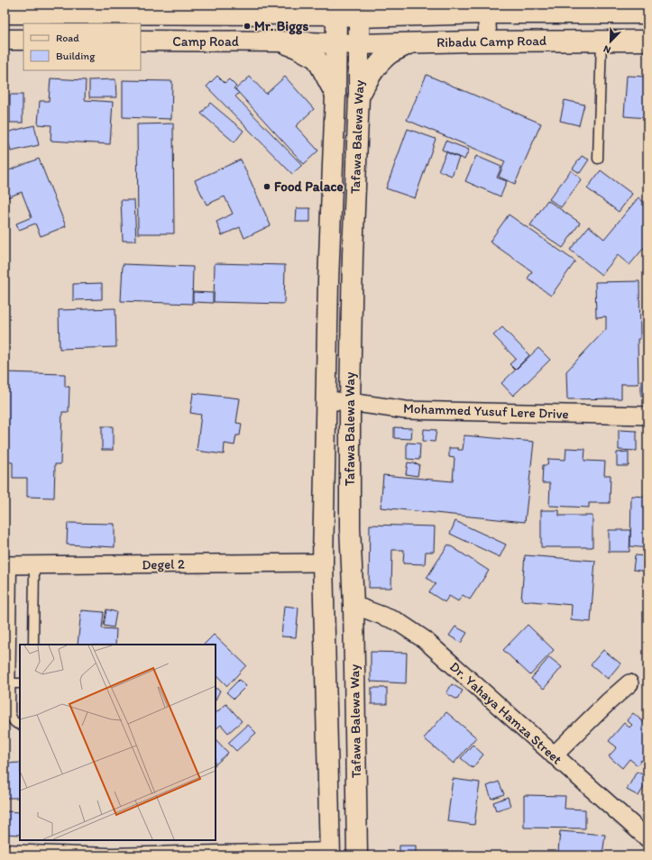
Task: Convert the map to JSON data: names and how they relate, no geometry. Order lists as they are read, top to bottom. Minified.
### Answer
{"streets":{"main road":["Camp Road","Ribadu Camp Road","Tafawa Balewa Way"],"street":["Mohammed Yusuf Lere Drive","Degel 2","Dr. Yahaya Hamza Street"]},"crossings":[["Camp Road","Ribadu Camp Road"],["Camp Road","Tafawa Balewa Way"],["Ribadu Camp Road","Tafawa Balewa Way"],["Tafawa Balewa Way","Mohammed Yusuf Lere Drive"],["Tafawa Balewa Way","Degel 2"],["Tafawa Balewa Way","Dr. Yahaya Hamza Street"]],"places":["Mr. Biggs","Food Palace"],"legend":["Road","Building"],"north":"bottom left"}
